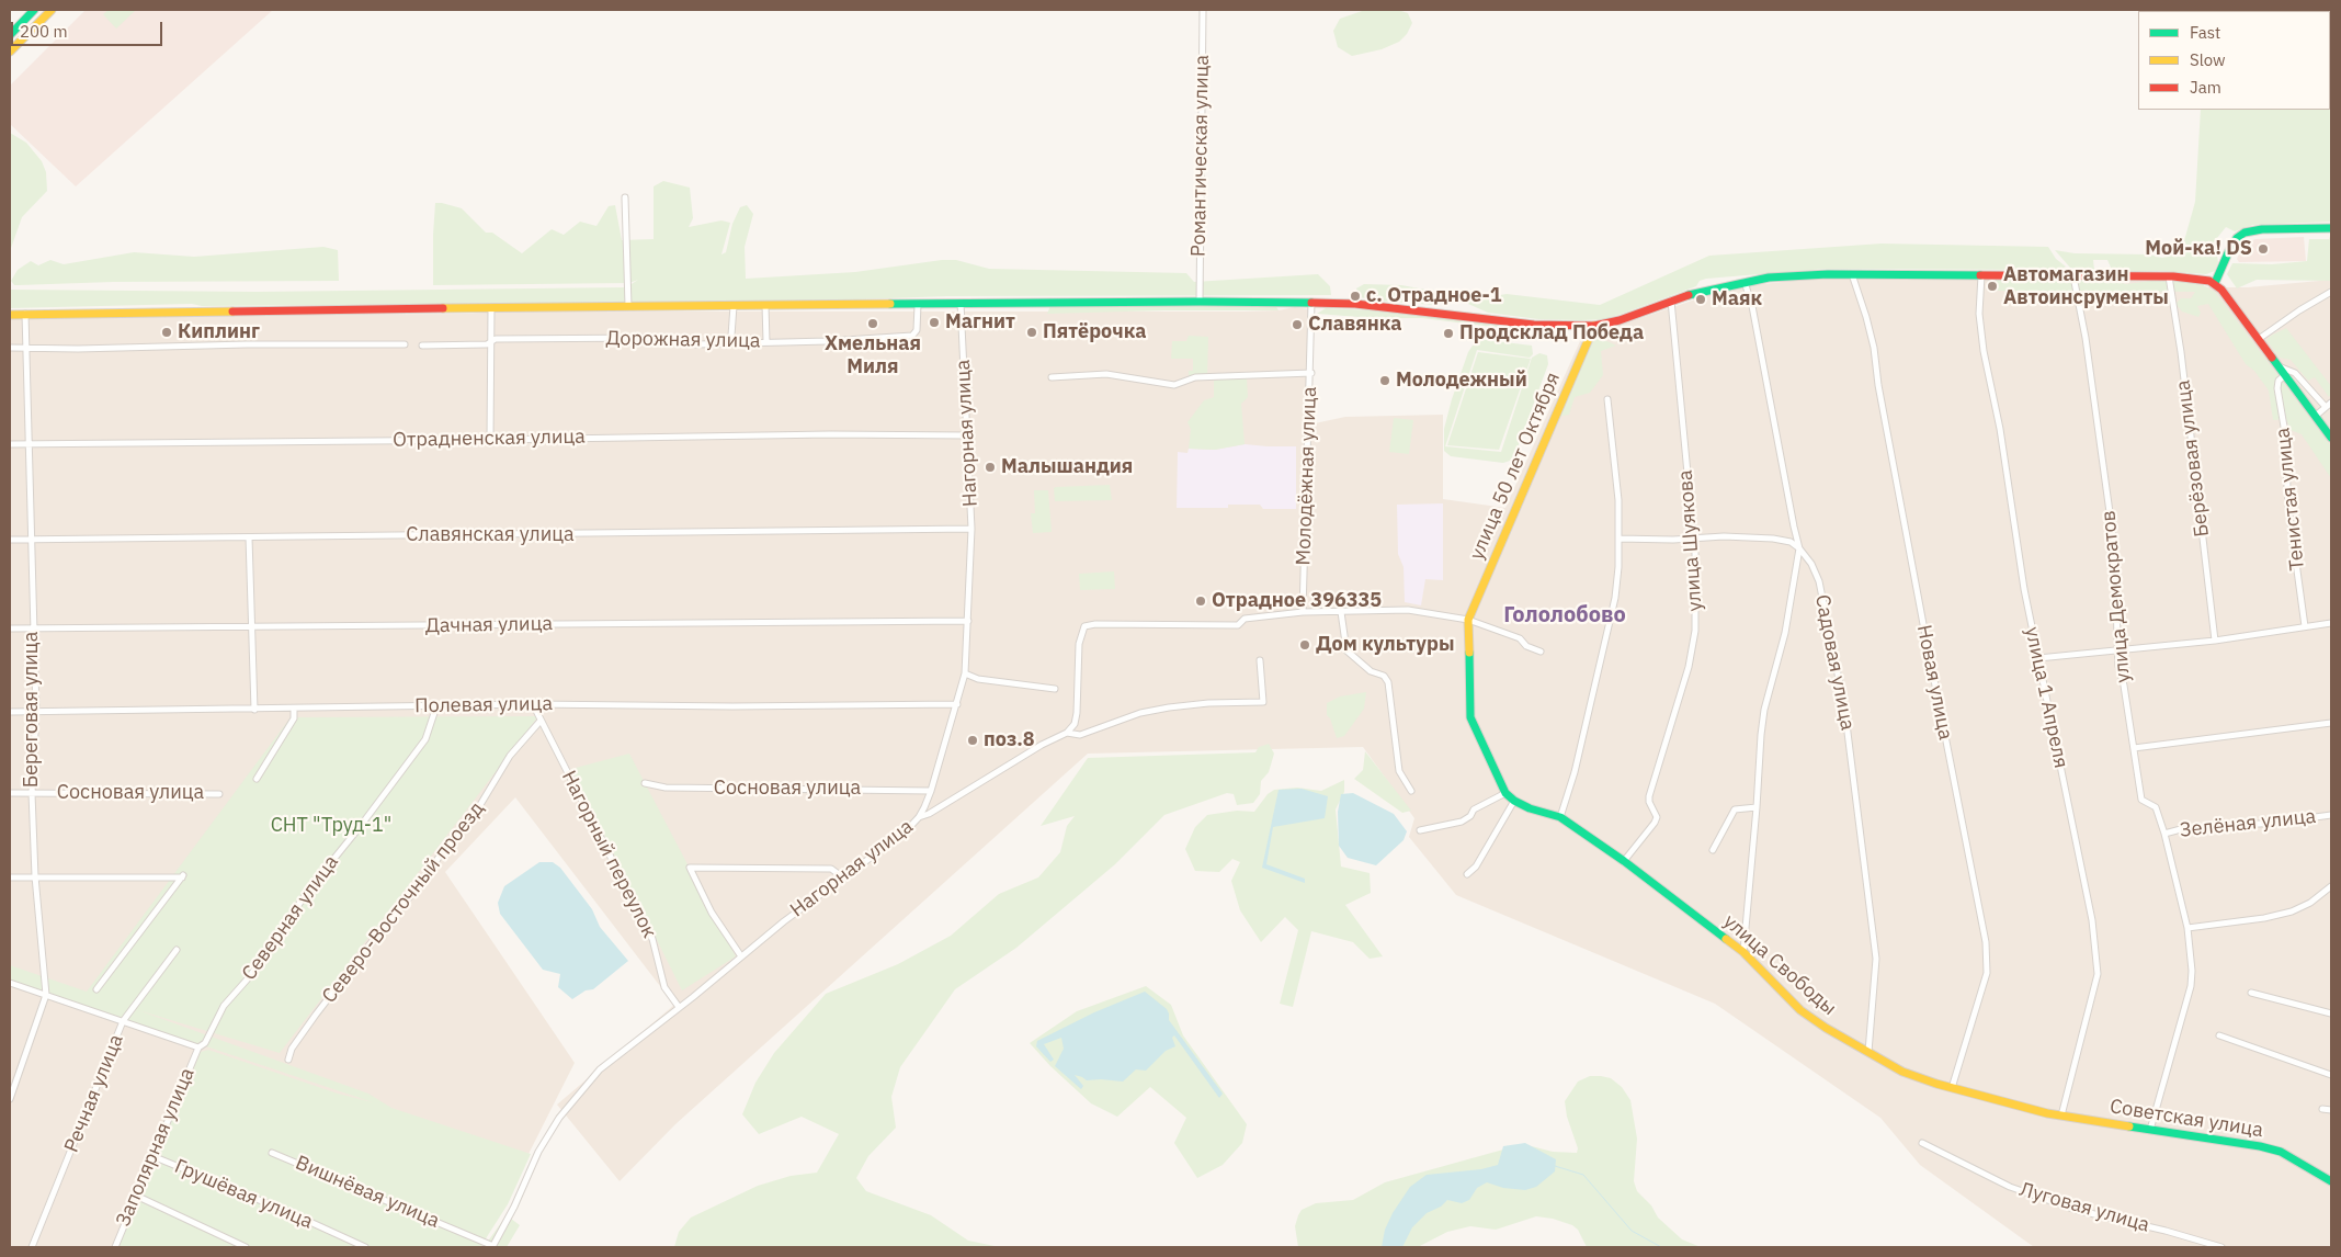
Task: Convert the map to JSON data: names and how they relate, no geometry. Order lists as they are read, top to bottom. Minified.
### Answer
{"streets":{"main road":["улица 50 лет Октября","улица Свободы","Советская улица"],"street":["Романтическая улица","Дорожная улица","Нагорная улица","Отрадненская улица","Берёзовая улица","Молодёжная улица","Тенистая улица","Славянская улица","улица Шуякова","улица Демократов","Дачная улица","Садовая улица","Новая улица","улица 1 Апреля","Полевая улица","Береговая улица","Сосновая улица","Зелёная улица","Нагорный переулок","Северо-Восточный проезд","Северная улица","Речная улица","Заполярная улица","Вишнёвая улица","Грушёвая улица","Луговая улица"]},"crossings":[["Нагорная улица","Отрадненская улица"],["Нагорная улица","Славянская улица"],["Нагорная улица","Дачная улица"],["Нагорная улица","Полевая улица"],["Нагорная улица","Сосновая улица"],["Нагорная улица","Нагорный переулок"],["Нагорная улица","Вишнёвая улица"],["Отрадненская улица","Береговая улица"],["улица 50 лет Октября","улица Свободы"],["Славянская улица","Береговая улица"],["улица Шуякова","улица Свободы"],["улица Демократов","Зелёная улица"],["улица Демократов","Советская улица"],["Дачная улица","Береговая улица"],["Садовая улица","улица Свободы"],["Новая улица","улица Свободы"],["улица 1 Апреля","улица Свободы"],["улица 1 Апреля","Советская улица"],["Полевая улица","Береговая улица"],["Полевая улица","Нагорный переулок"],["Полевая улица","Северная улица"],["Береговая улица","Сосновая улица"],["Нагорный переулок","Северо-Восточный проезд"],["Северная улица","Заполярная улица"],["улица Свободы","Советская улица"],["Заполярная улица","Грушёвая улица"]],"districts":["Гололобово"],"parks":["СНТ \"Труд-1\""],"places":["Мой-ка! DS","Автомагазин Автоинсрументы","с. Отрадное-1","Маяк","Магнит","Хмельная Миля","Славянка","Киплинг","Пятёрочка","Продсклад Победа","Молодежный","Малышандия","Отрадное 396335","Дом культуры","поз.8"],"legend":["Fast","Slow","Jam"],"scale_bar":"200 m"}
